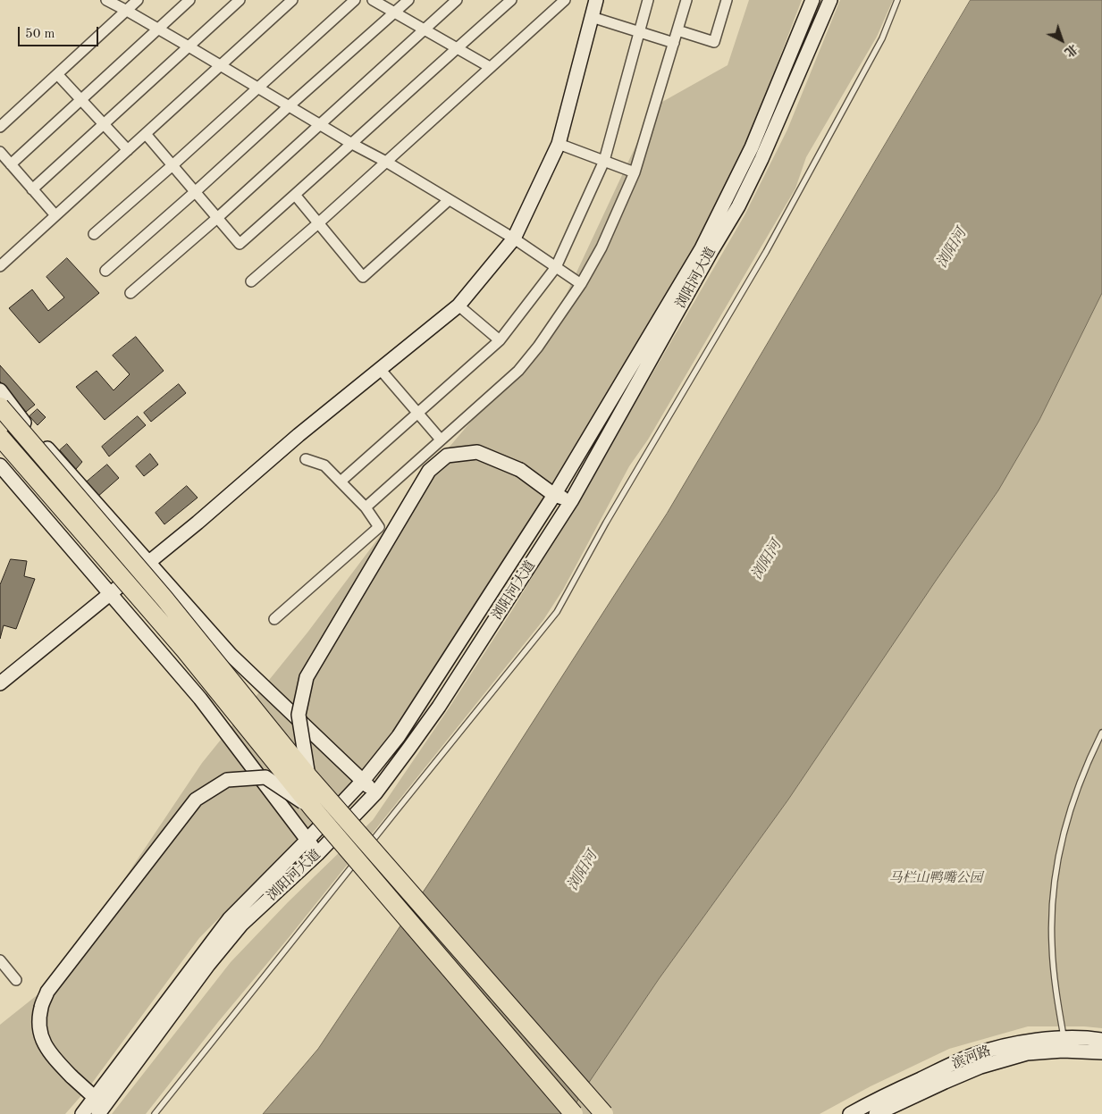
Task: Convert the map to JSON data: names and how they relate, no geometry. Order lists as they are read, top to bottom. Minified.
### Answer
{"streets":{"main road":["浏阳河大道","滨河路"]},"water":["浏阳河"],"parks":["马栏山鸭嘴公园"],"scale_bar":"50 m","north":"bottom right"}
